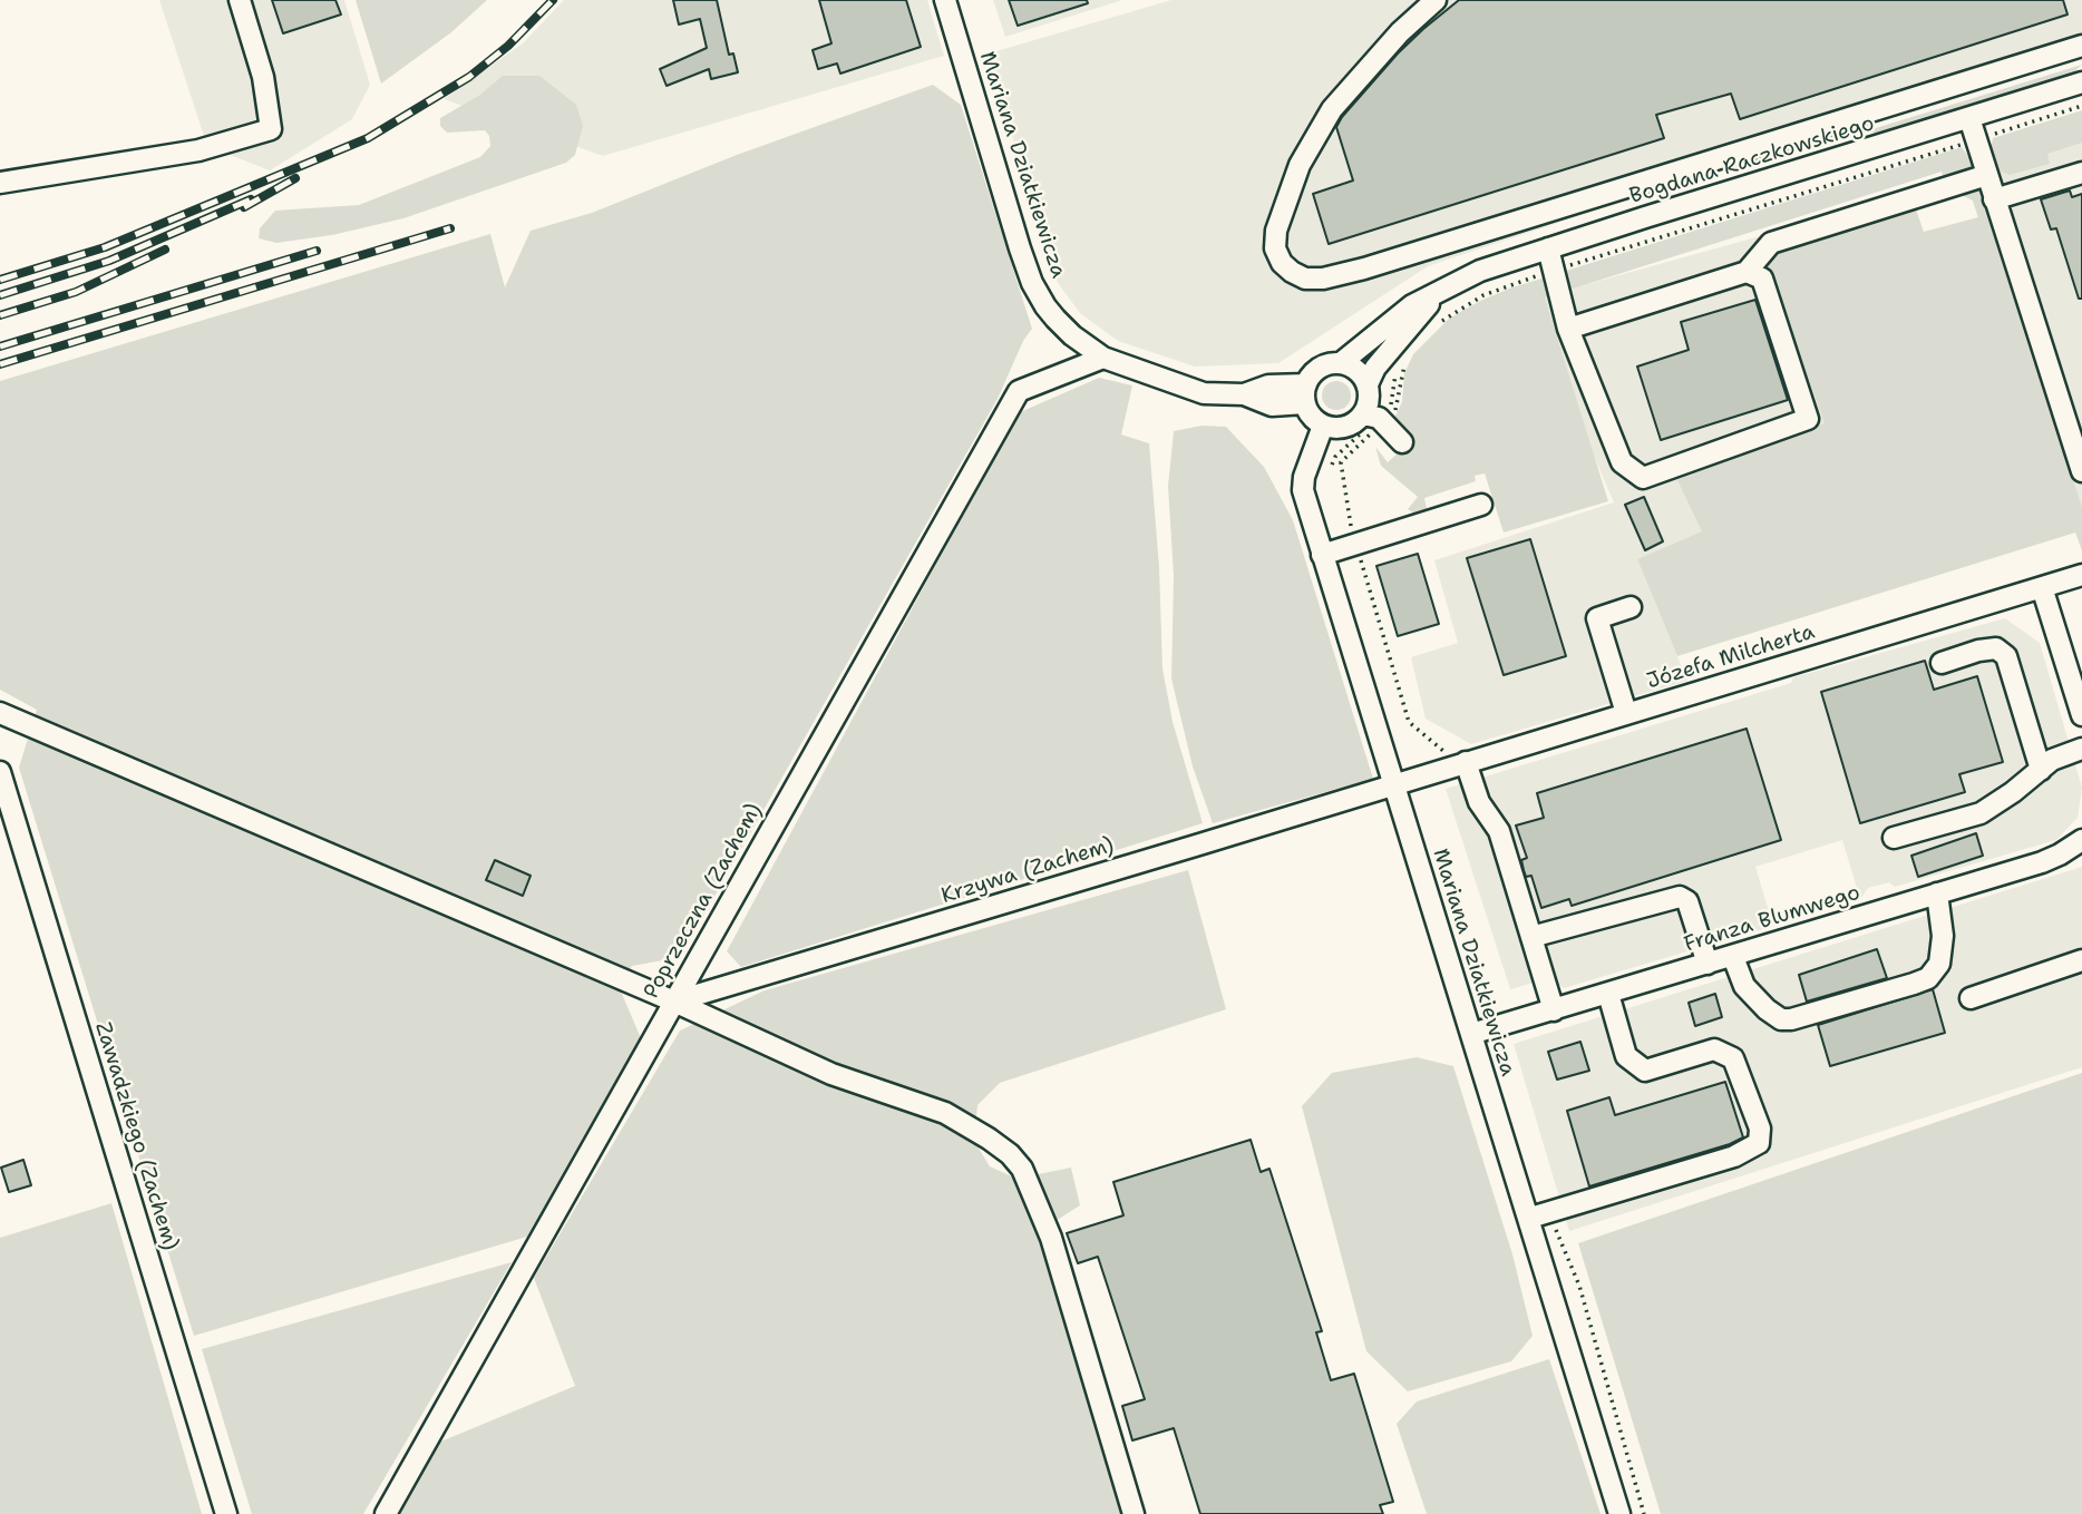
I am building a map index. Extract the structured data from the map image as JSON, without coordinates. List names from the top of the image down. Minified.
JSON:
{"streets":{"street":["Bogdana Raczkowskiego","Mariana Dziatkiewicza","Józefa Milcherta","Krzywa (Zachem)","Poprzeczna (Zachem)","Franza Blumwego","Zawadzkiego (Zachem)"]},"crossings":[["Bogdana Raczkowskiego","Mariana Dziatkiewicza"],["Mariana Dziatkiewicza","Józefa Milcherta"],["Mariana Dziatkiewicza","Krzywa (Zachem)"],["Mariana Dziatkiewicza","Poprzeczna (Zachem)"],["Mariana Dziatkiewicza","Franza Blumwego"],["Józefa Milcherta","Krzywa (Zachem)"],["Krzywa (Zachem)","Poprzeczna (Zachem)"]]}
